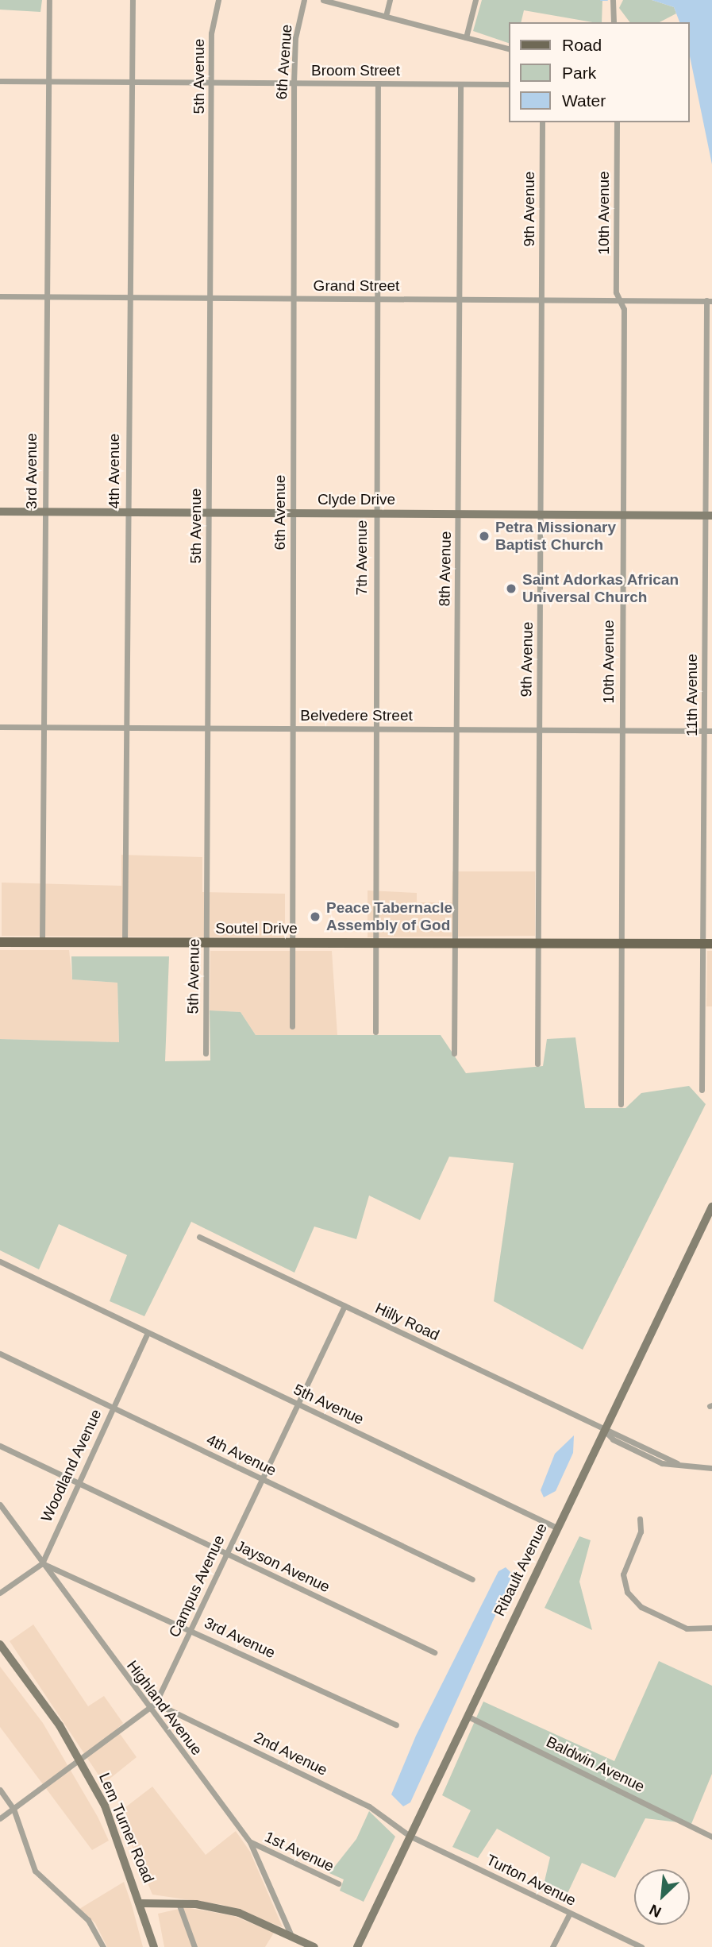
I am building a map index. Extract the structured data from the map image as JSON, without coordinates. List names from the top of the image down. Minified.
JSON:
{"streets":{"main road":["Soutel Drive"],"street":["6th Avenue","Broom Street","5th Avenue","9th Avenue","10th Avenue","Grand Street","3rd Avenue","4th Avenue","Clyde Drive","7th Avenue","8th Avenue","11th Avenue","Belvedere Street","Hilly Road","Woodland Avenue","Jayson Avenue","Ribault Avenue","Campus Avenue","Highland Avenue","2nd Avenue","Baldwin Avenue","Lem Turner Road","1st Avenue","Turton Avenue"]},"crossings":[["6th Avenue","Broom Street"],["6th Avenue","Grand Street"],["6th Avenue","Clyde Drive"],["6th Avenue","Belvedere Street"],["6th Avenue","Soutel Drive"],["Broom Street","5th Avenue"],["Broom Street","3rd Avenue"],["Broom Street","4th Avenue"],["Broom Street","7th Avenue"],["Broom Street","8th Avenue"],["5th Avenue","Grand Street"],["5th Avenue","Clyde Drive"],["5th Avenue","Belvedere Street"],["5th Avenue","Soutel Drive"],["5th Avenue","Woodland Avenue"],["5th Avenue","Ribault Avenue"],["5th Avenue","Campus Avenue"],["9th Avenue","Grand Street"],["9th Avenue","Clyde Drive"],["9th Avenue","Belvedere Street"],["9th Avenue","Soutel Drive"],["10th Avenue","Grand Street"],["10th Avenue","Clyde Drive"],["10th Avenue","Belvedere Street"],["10th Avenue","Soutel Drive"],["Grand Street","3rd Avenue"],["Grand Street","4th Avenue"],["Grand Street","7th Avenue"],["Grand Street","8th Avenue"],["Grand Street","11th Avenue"],["3rd Avenue","Clyde Drive"],["3rd Avenue","Belvedere Street"],["3rd Avenue","Soutel Drive"],["3rd Avenue","Woodland Avenue"],["3rd Avenue","Campus Avenue"],["3rd Avenue","Highland Avenue"],["4th Avenue","Clyde Drive"],["4th Avenue","Belvedere Street"],["4th Avenue","Soutel Drive"],["4th Avenue","Woodland Avenue"],["4th Avenue","Campus Avenue"],["Clyde Drive","7th Avenue"],["Clyde Drive","8th Avenue"],["Clyde Drive","11th Avenue"],["7th Avenue","Belvedere Street"],["7th Avenue","Soutel Drive"],["8th Avenue","Belvedere Street"],["8th Avenue","Soutel Drive"],["11th Avenue","Belvedere Street"],["11th Avenue","Soutel Drive"],["Hilly Road","Ribault Avenue"],["Hilly Road","Campus Avenue"],["Woodland Avenue","Jayson Avenue"],["Woodland Avenue","Highland Avenue"],["Jayson Avenue","Campus Avenue"],["Ribault Avenue","2nd Avenue"],["Ribault Avenue","Baldwin Avenue"],["Ribault Avenue","Turton Avenue"],["Campus Avenue","Highland Avenue"],["Campus Avenue","2nd Avenue"],["Campus Avenue","Lem Turner Road"],["Highland Avenue","1st Avenue"],["2nd Avenue","Turton Avenue"]],"places":["Petra Missionary Baptist Church","Saint Adorkas African Universal Church","Peace Tabernacle Assembly of God"],"legend":["Road","Park","Water"],"north":"bottom left"}
